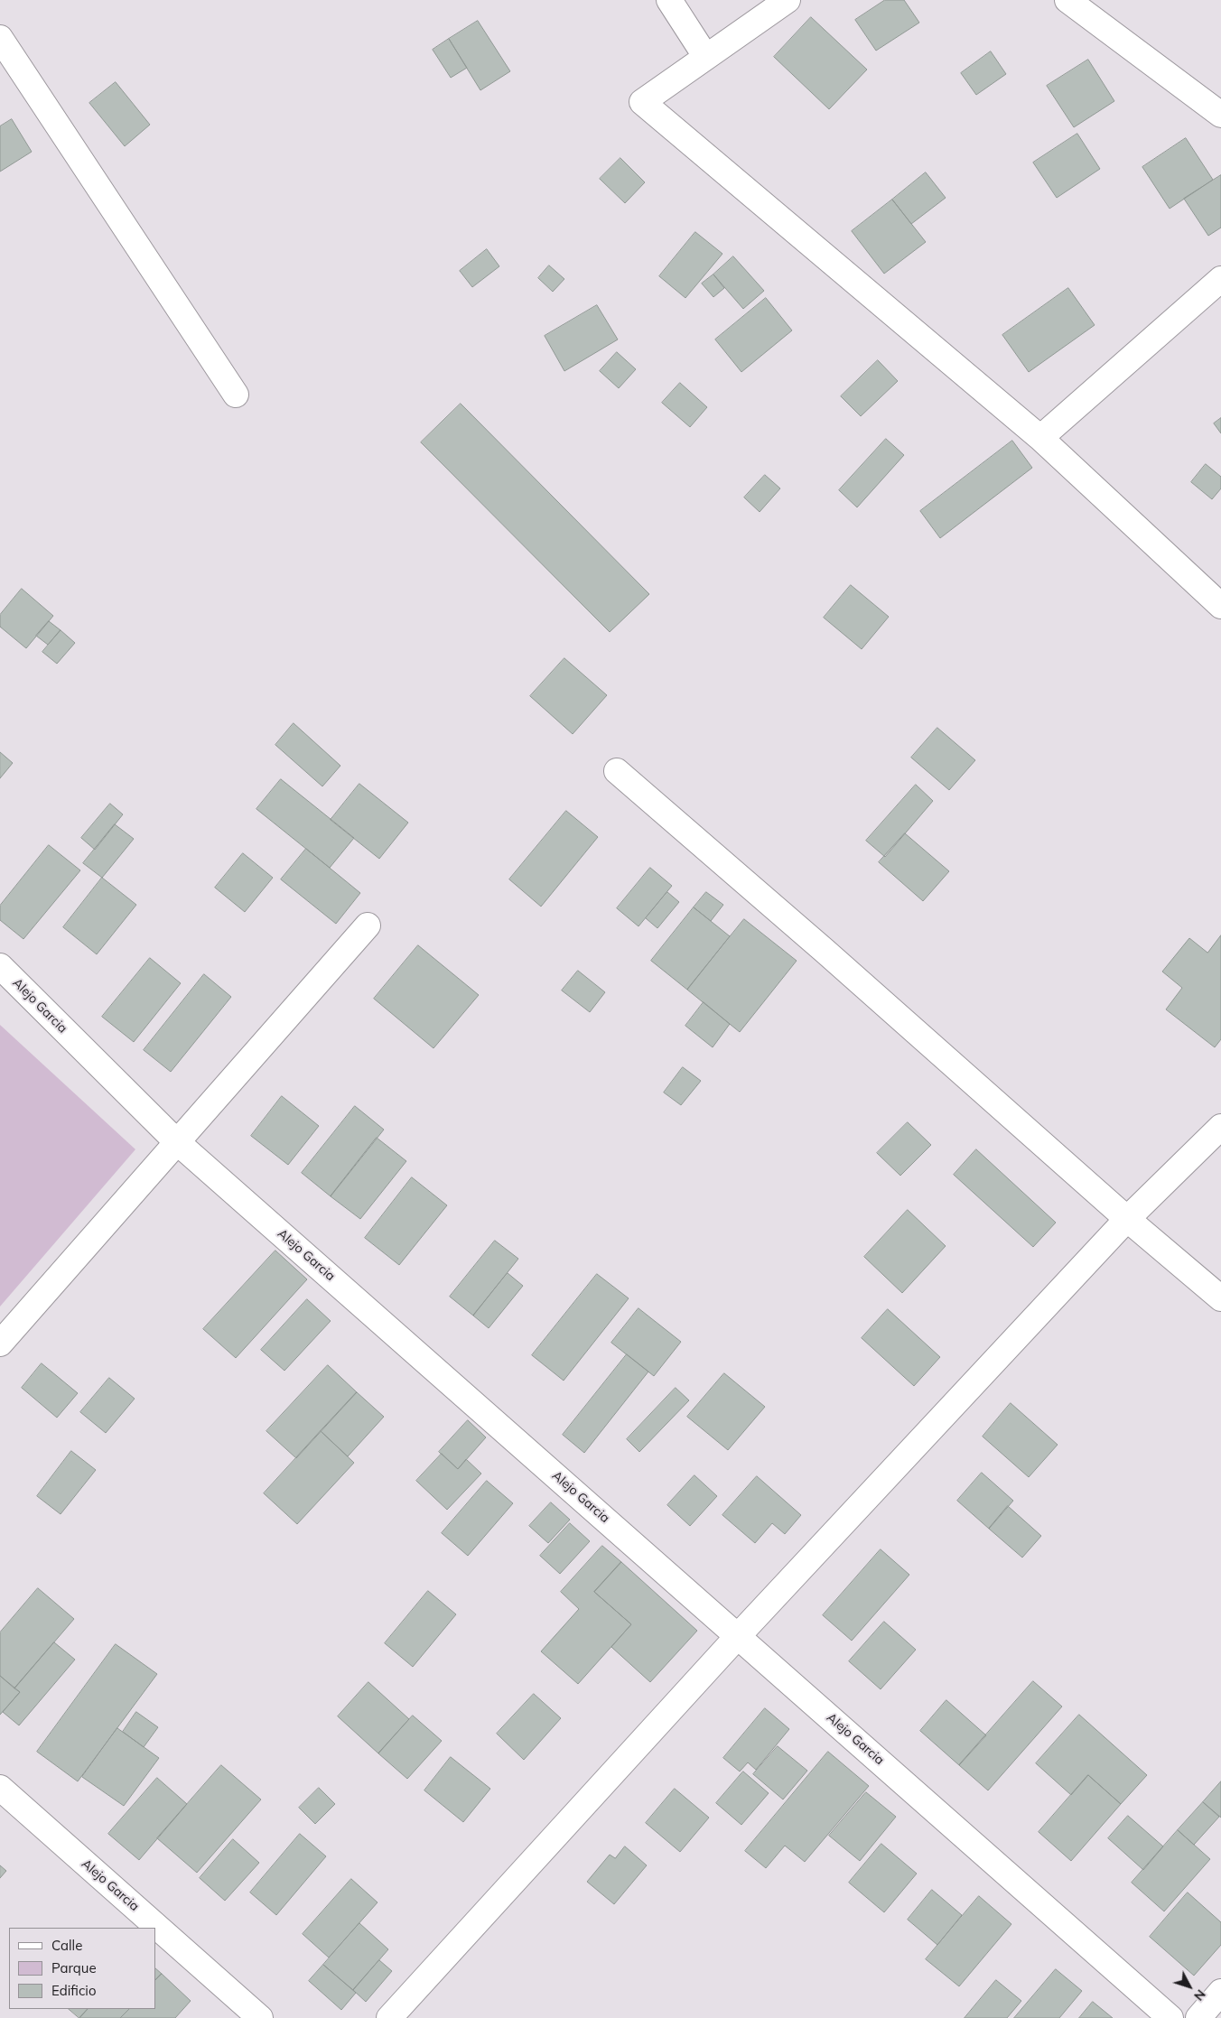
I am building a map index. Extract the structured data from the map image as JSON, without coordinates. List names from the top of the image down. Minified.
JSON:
{"streets":{"street":["Alejo Garcia"]},"legend":["Calle","Parque","Edificio"],"north":"bottom right"}
